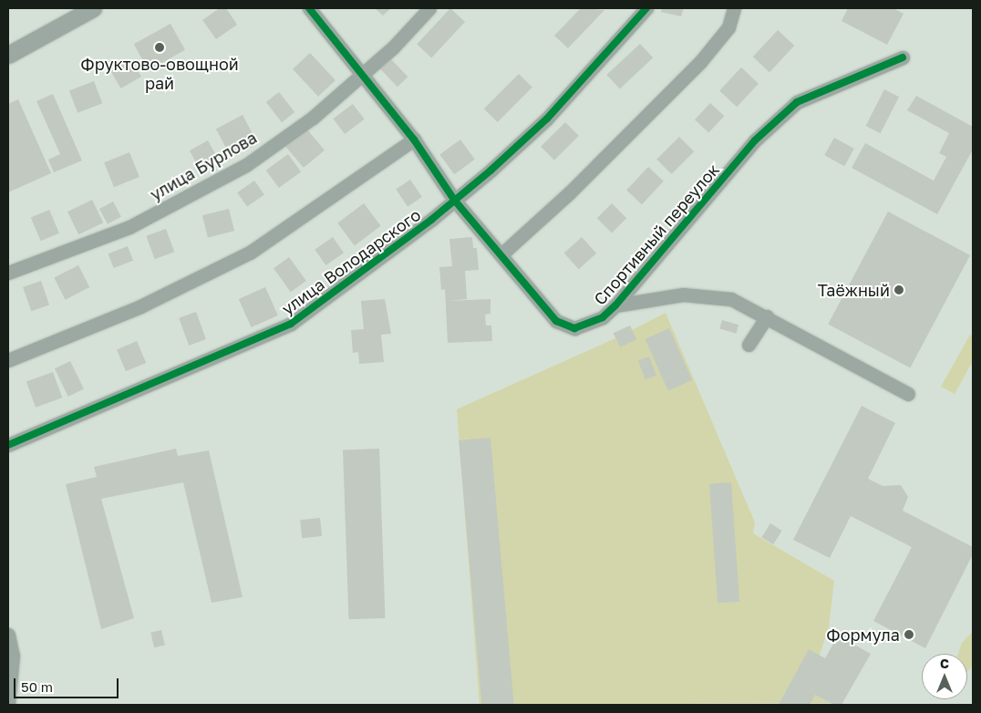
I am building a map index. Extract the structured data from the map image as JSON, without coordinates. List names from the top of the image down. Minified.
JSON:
{"streets":{"street":["улица Бурлова","Спортивный переулок","улица Володарского"]},"crossings":[["улица Бурлова","Спортивный переулок"],["Спортивный переулок","улица Володарского"]],"places":["Фруктово-овощной рай","Таёжный","Формула"],"scale_bar":"50 m","north":"top"}
